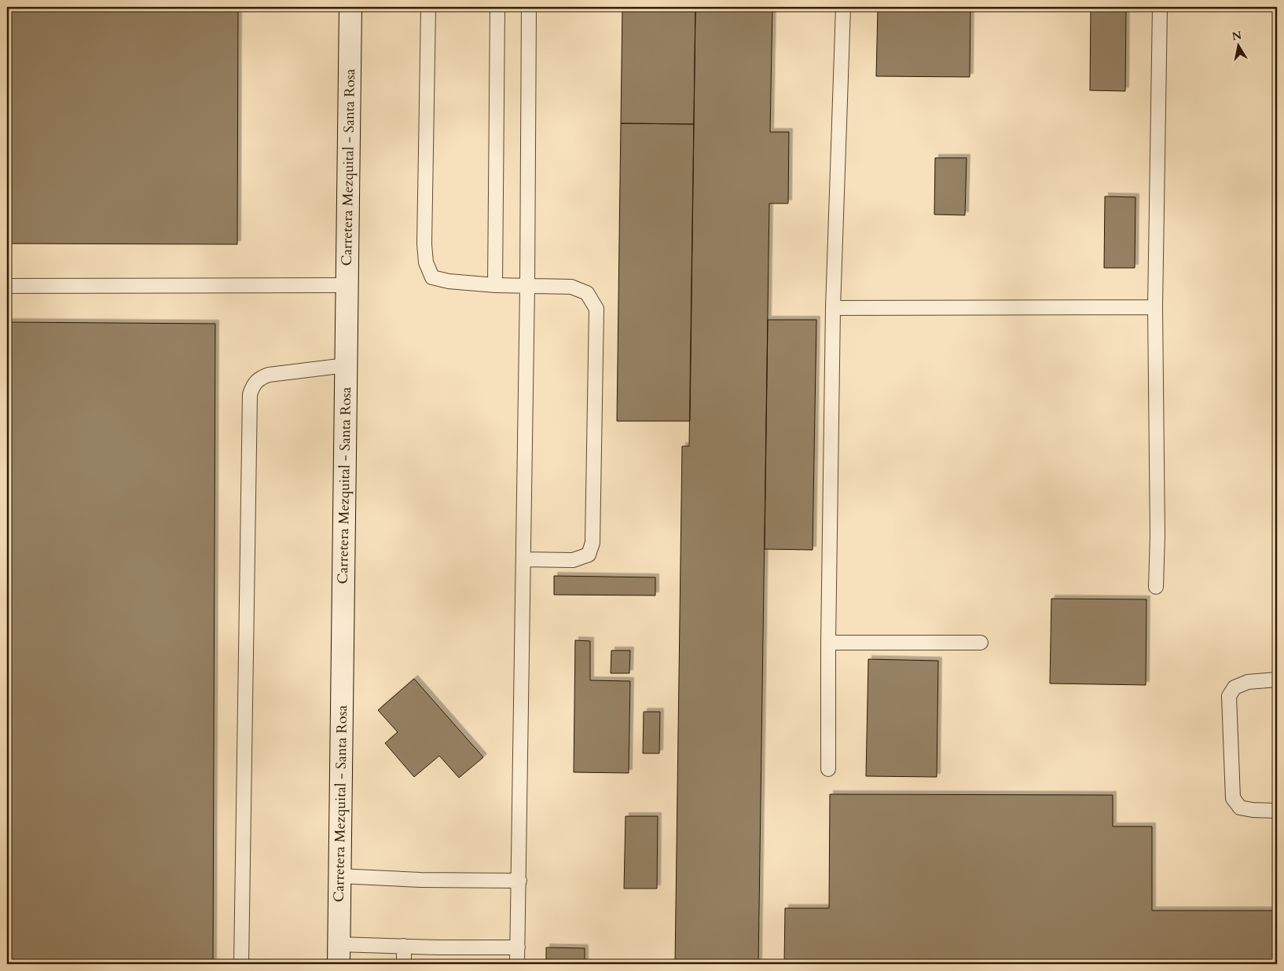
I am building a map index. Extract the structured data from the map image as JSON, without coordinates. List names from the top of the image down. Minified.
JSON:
{"streets":{"main road":["Carretera Mezquital - Santa Rosa"]},"north":"top"}
